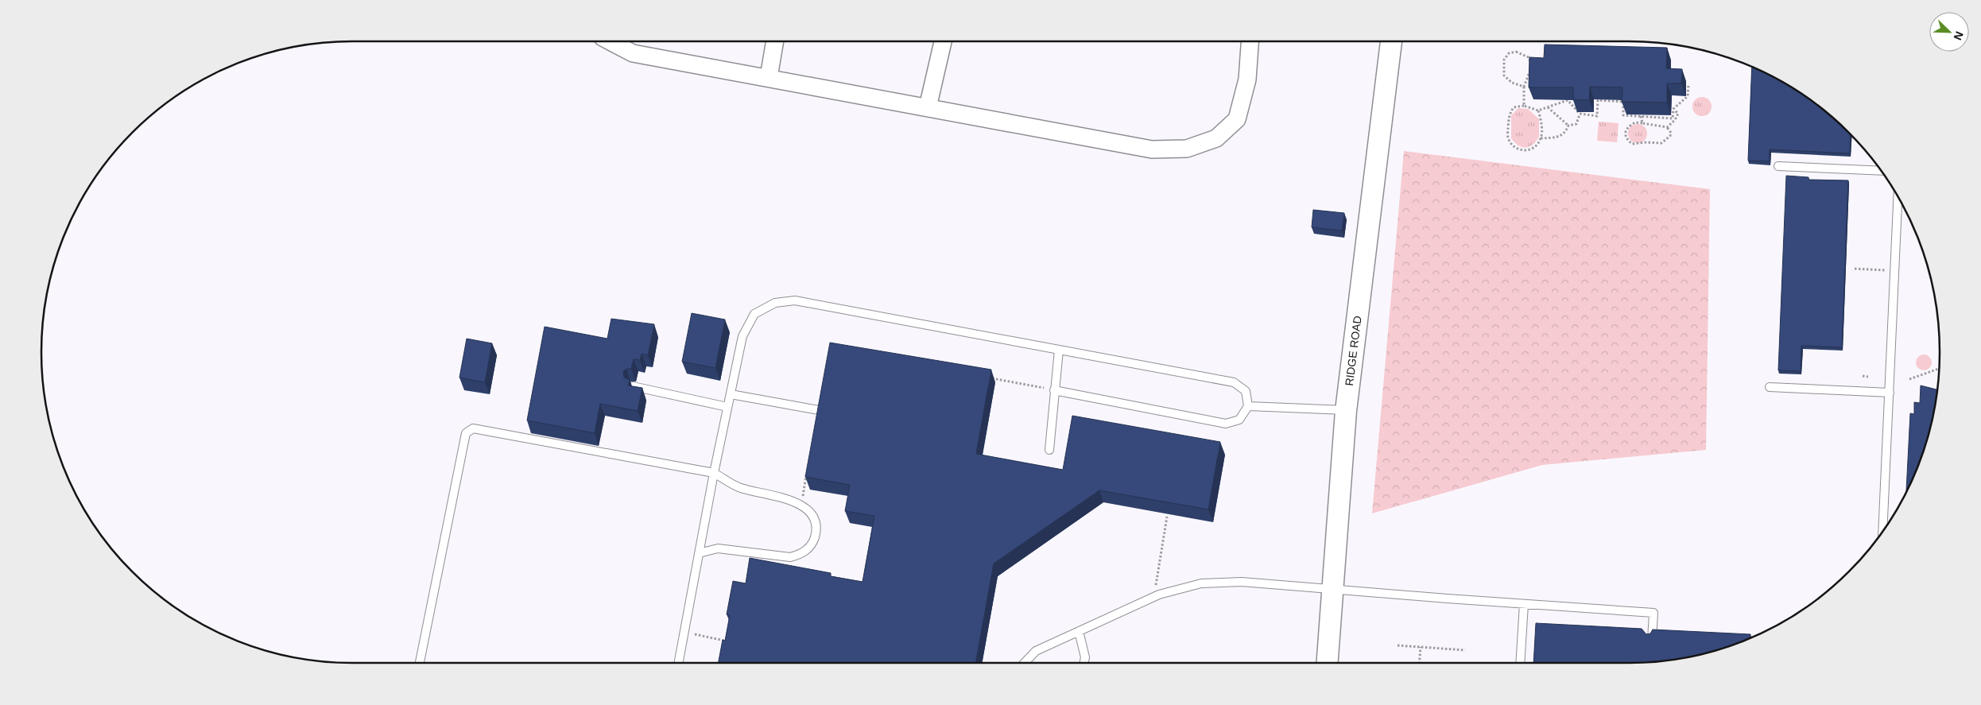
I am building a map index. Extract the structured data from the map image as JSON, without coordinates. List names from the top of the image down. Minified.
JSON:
{"streets":{"street":["RIDGE ROAD"]},"north":"bottom right"}
